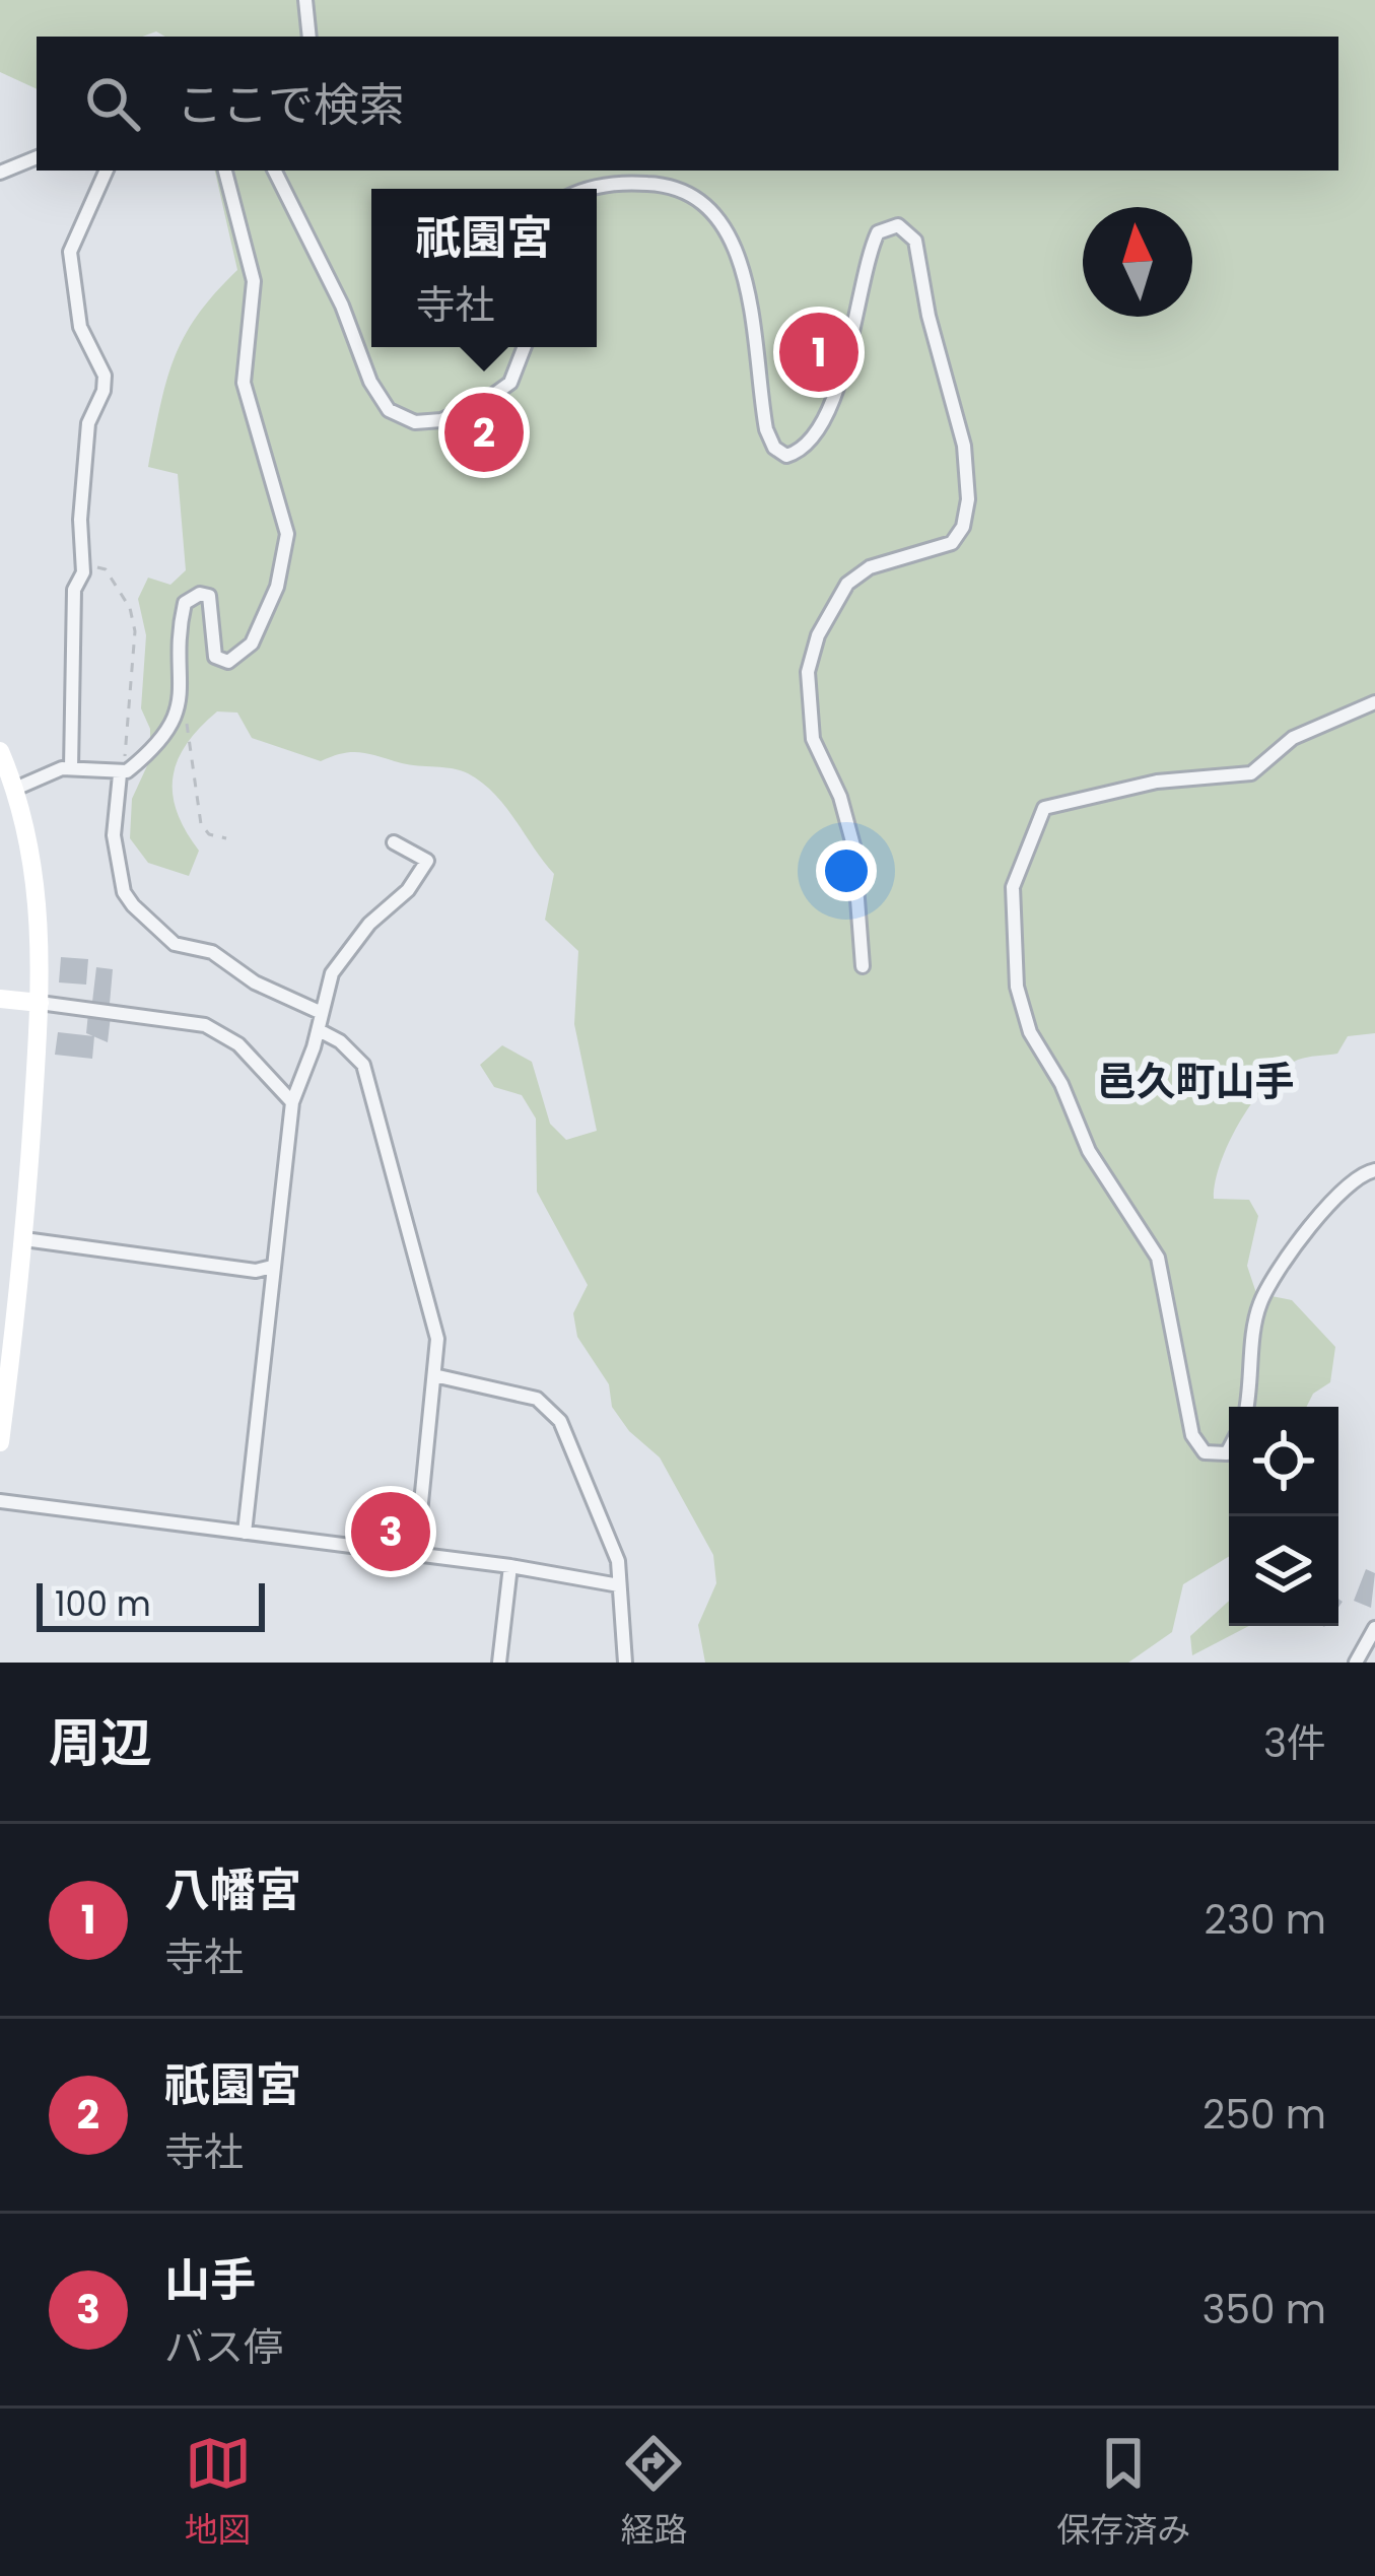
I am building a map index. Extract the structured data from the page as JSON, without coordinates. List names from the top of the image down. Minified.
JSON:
{"districts":["邑久町山手"],"scale_bar":"100 m","north":"top","page":{"search":"ここで検索","popup":["祇園宮","寺社"],"pins":["1","2","3"],"scale":"100 m","heading":["周辺","3件"],"list":[{"mark":"1","name":"八幡宮","note":"寺社","value":"230 m"},{"mark":"2","name":"祇園宮","note":"寺社","value":"250 m"},{"mark":"3","name":"山手","note":"バス停","value":"350 m"}],"nav":["地図","経路","保存済み"]}}
